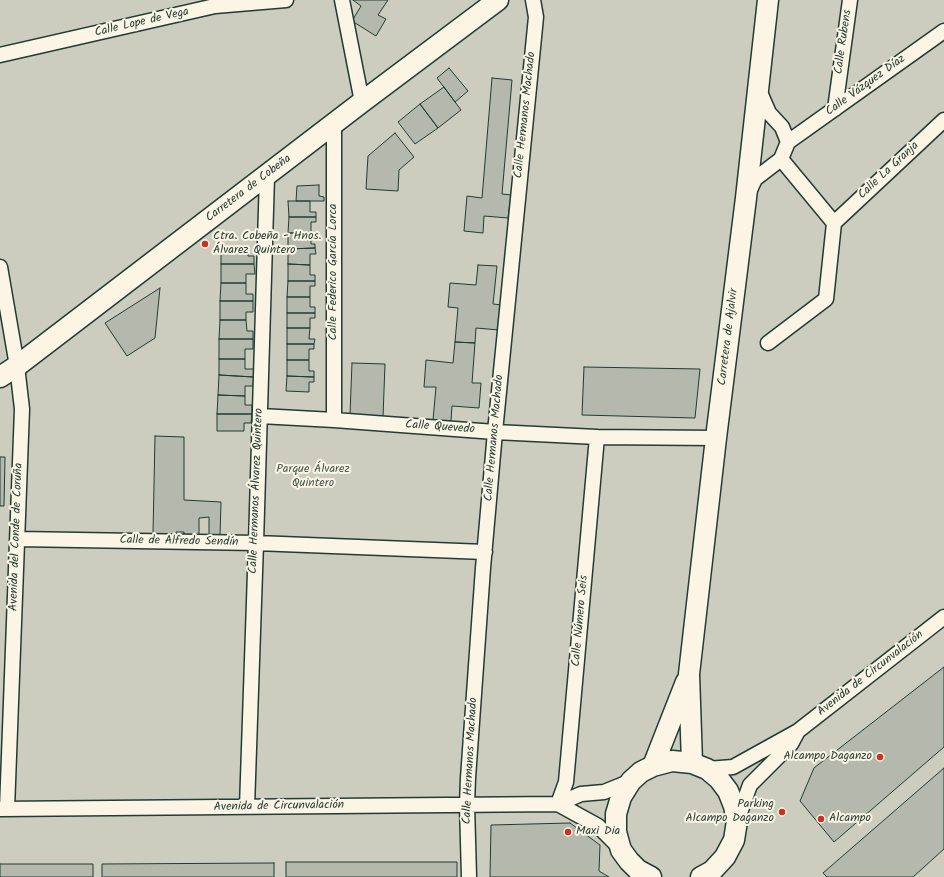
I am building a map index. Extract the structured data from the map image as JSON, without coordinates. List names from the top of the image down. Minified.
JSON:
{"streets":{"street":["Calle Lope de Vega","Calle Rubens","Calle Vázquez Díaz","Calle Hermanos Machado","Calle La Granja","Carretera de Cobeña","Calle Federico García Lorca","Carretera de Ajalvir","Calle Quevedo","Calle Hermanos Álvarez Quintero","Avenida del Conde de Coruña","Calle de Alfredo Sendín","Calle Número Seis","Avenida de Circunvalación"]},"crossings":[["Calle Rubens","Calle Vázquez Díaz"],["Calle Hermanos Machado","Calle Quevedo"],["Calle Hermanos Machado","Calle de Alfredo Sendín"],["Calle Hermanos Machado","Avenida de Circunvalación"],["Carretera de Cobeña","Calle Federico García Lorca"],["Carretera de Cobeña","Calle Hermanos Álvarez Quintero"],["Carretera de Cobeña","Avenida del Conde de Coruña"],["Calle Federico García Lorca","Calle Quevedo"],["Carretera de Ajalvir","Calle Quevedo"],["Carretera de Ajalvir","Avenida de Circunvalación"],["Calle Quevedo","Calle Hermanos Álvarez Quintero"],["Calle Quevedo","Calle Número Seis"],["Calle Hermanos Álvarez Quintero","Calle de Alfredo Sendín"],["Calle Hermanos Álvarez Quintero","Avenida de Circunvalación"],["Avenida del Conde de Coruña","Calle de Alfredo Sendín"],["Avenida del Conde de Coruña","Avenida de Circunvalación"],["Calle Número Seis","Avenida de Circunvalación"]],"parks":["Parque Álvarez Quintero"],"places":["Ctra. Cobeña - Hnos. Álvarez Quintero","Alcampo Daganzo","Parking Alcampo Daganzo","Alcampo","Maxi Dia"]}
